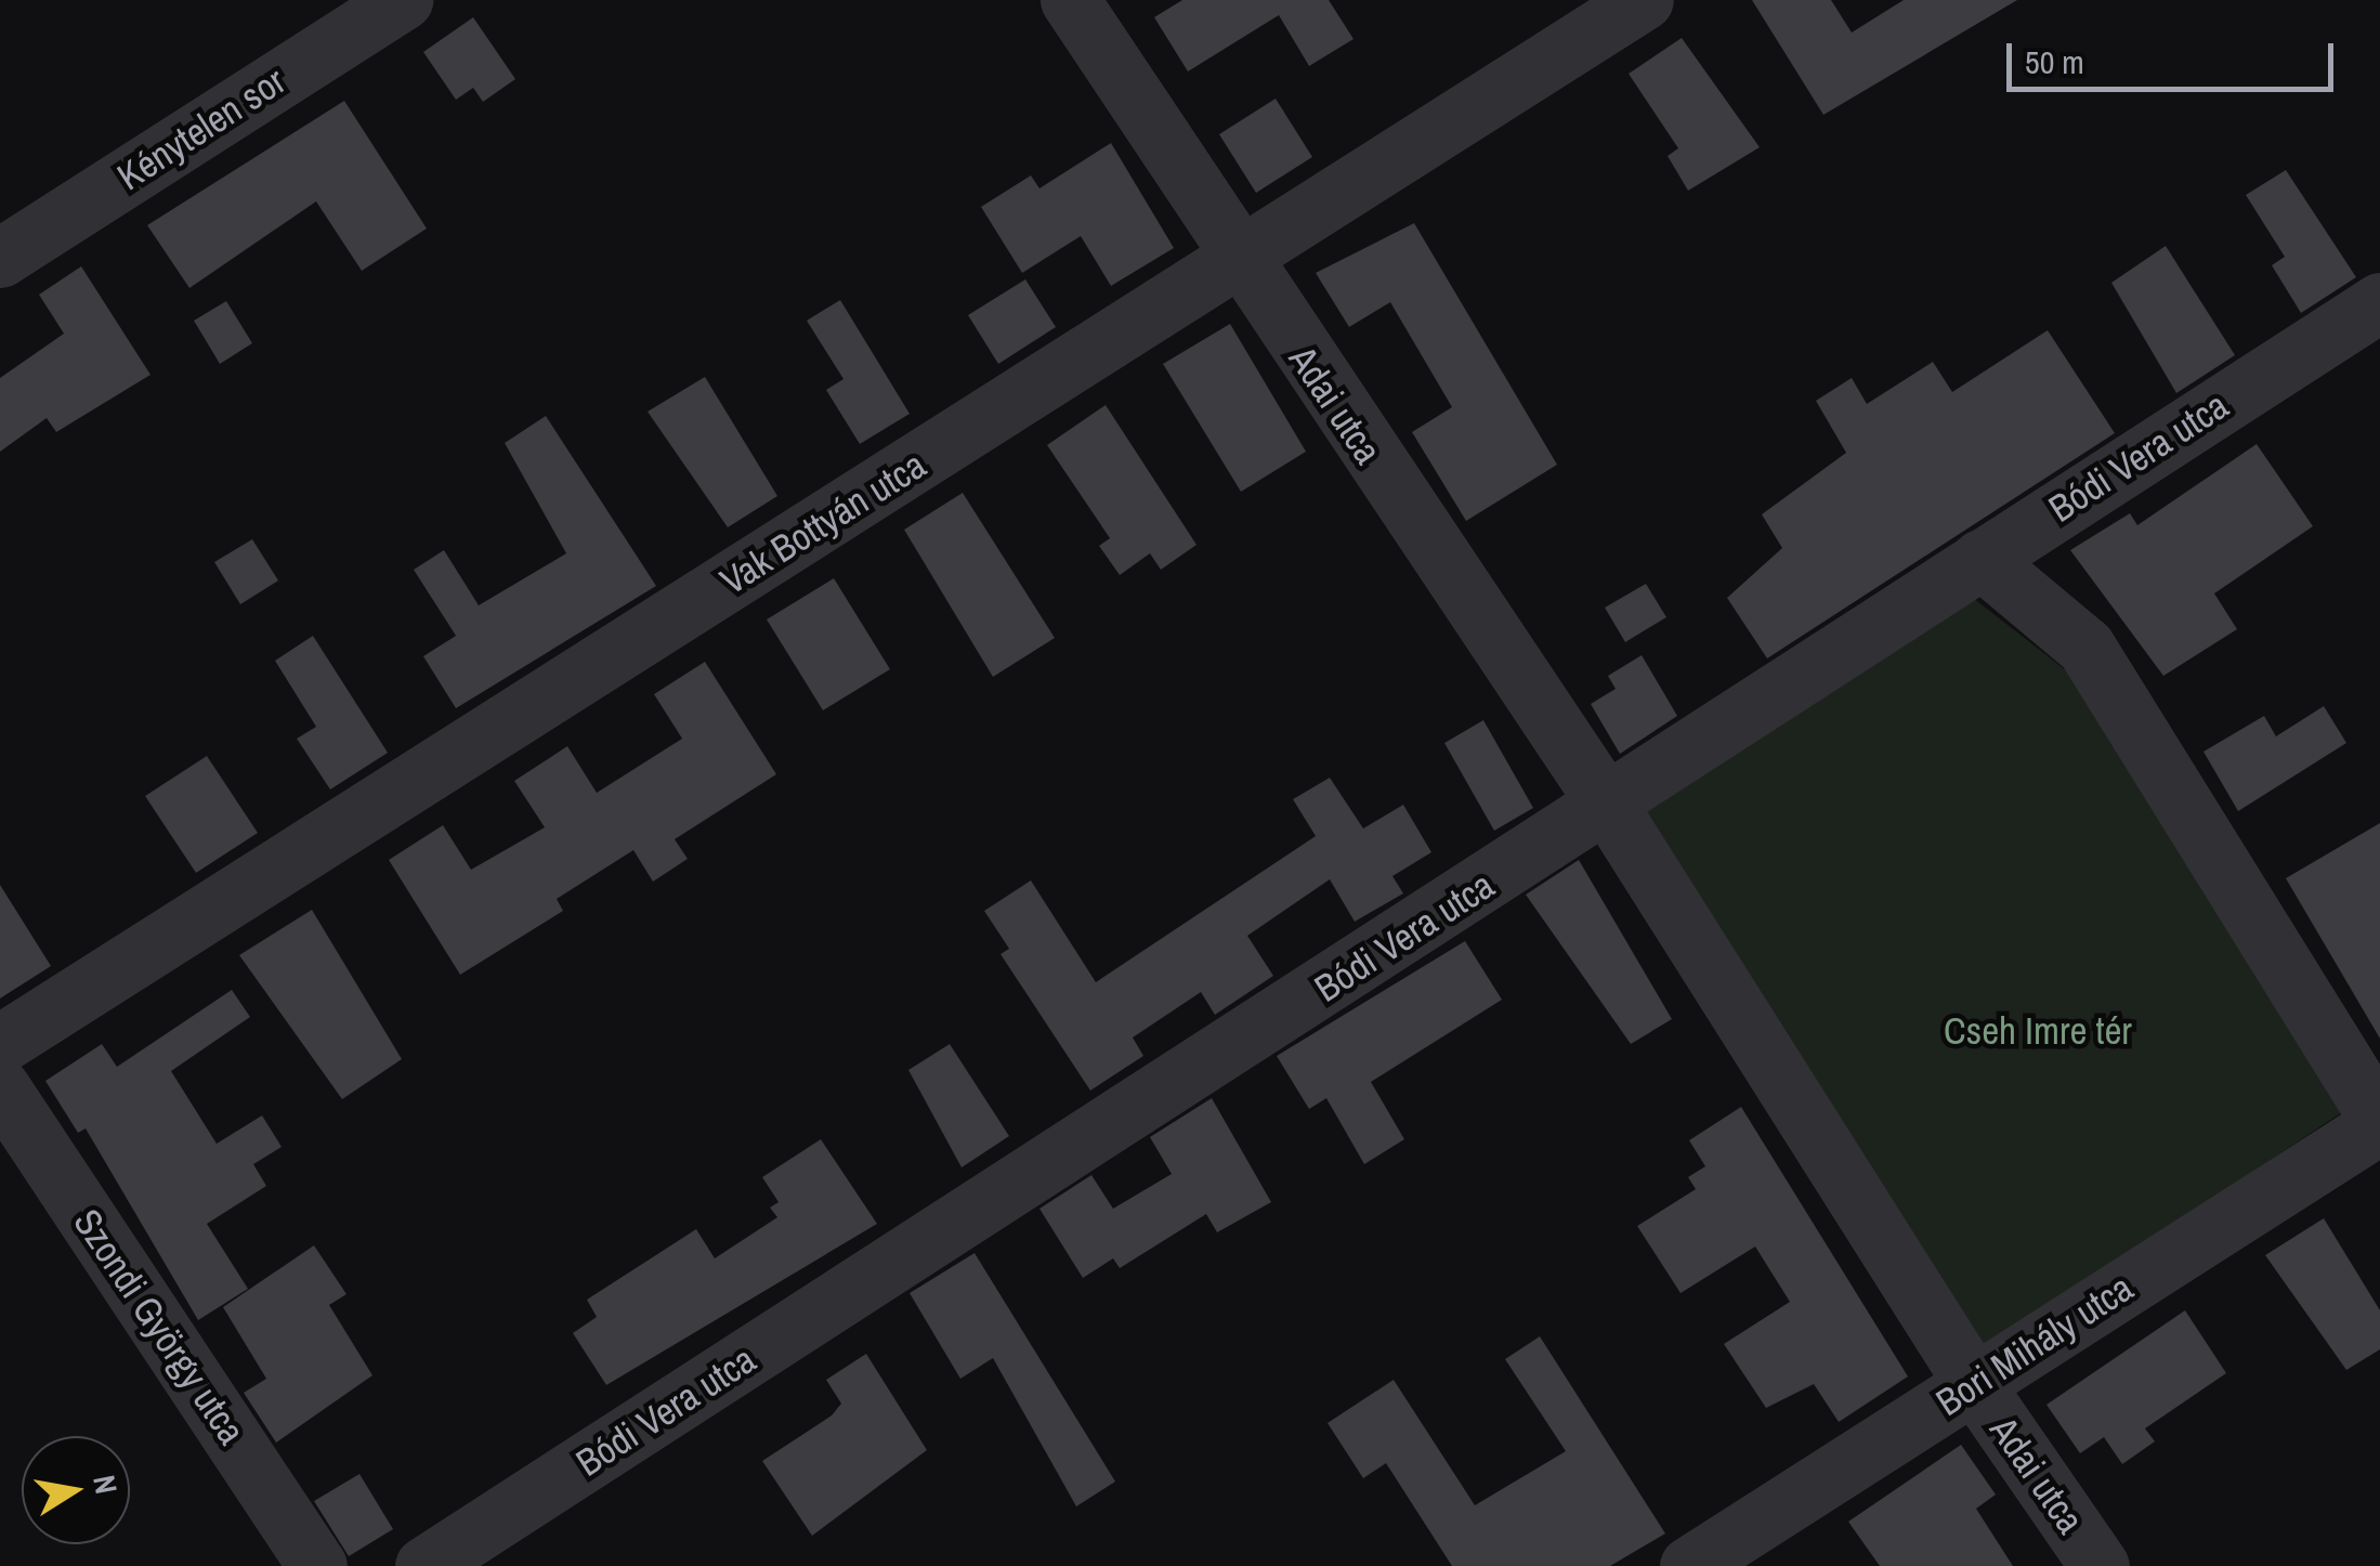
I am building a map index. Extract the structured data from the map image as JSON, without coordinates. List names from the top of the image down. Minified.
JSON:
{"streets":{"street":["Kénytelen sor","Adai utca","Bódi Vera utca","Vak Bottyán utca","Szondi György utca","Bori Mihály utca"]},"crossings":[["Adai utca","Bódi Vera utca"],["Adai utca","Vak Bottyán utca"],["Adai utca","Bori Mihály utca"]],"parks":["Cseh Imre tér"],"scale_bar":"50 m","north":"right"}
